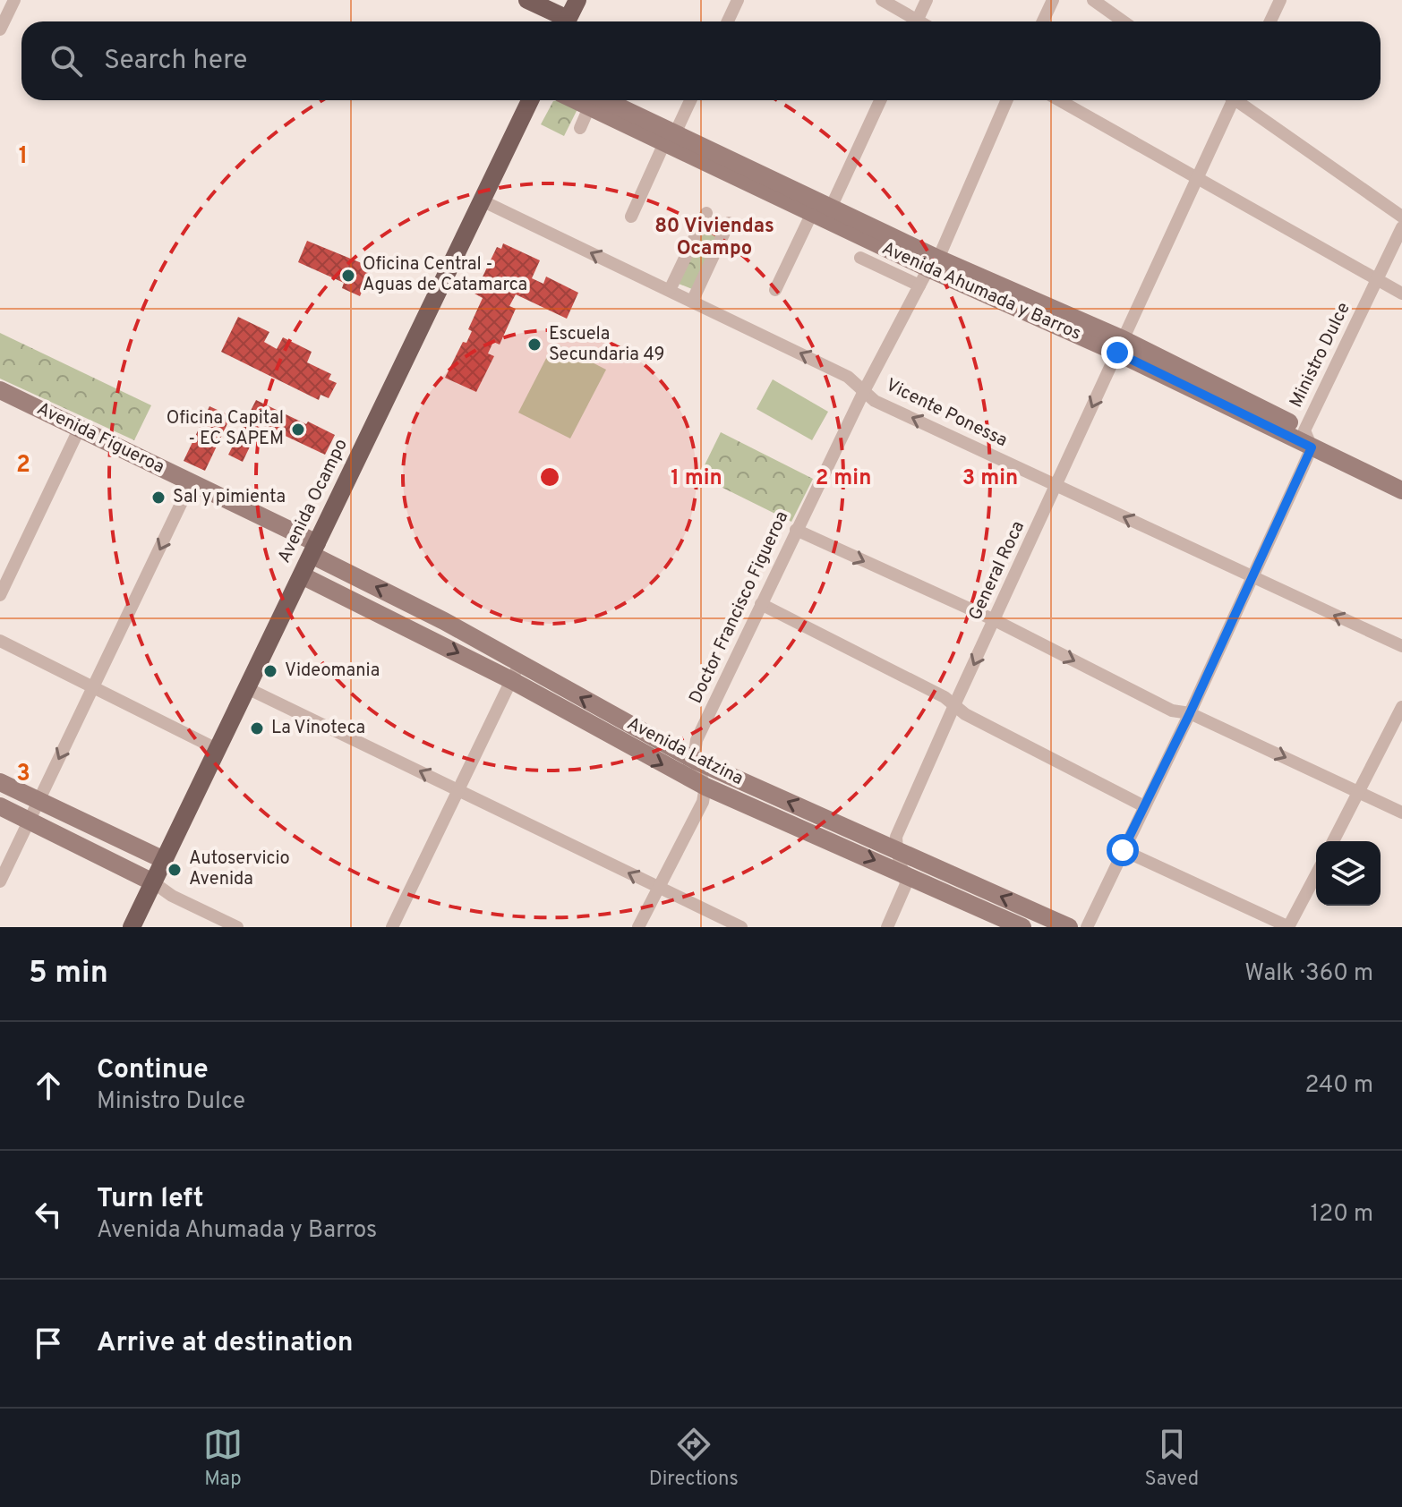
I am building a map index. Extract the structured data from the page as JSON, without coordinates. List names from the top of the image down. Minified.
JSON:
{"streets":{"main road":["Avenida Ocampo"],"street":["Avenida Ahumada y Barros","Ministro Dulce","Vicente Ponessa","Avenida Figueroa","General Roca","Doctor Francisco Figueroa","Avenida Latzina"]},"crossings":[["Avenida Ahumada y Barros","Ministro Dulce"],["Avenida Ahumada y Barros","General Roca"],["Avenida Ahumada y Barros","Doctor Francisco Figueroa"],["Ministro Dulce","Vicente Ponessa"],["Vicente Ponessa","Avenida Ocampo"],["Vicente Ponessa","General Roca"],["Vicente Ponessa","Doctor Francisco Figueroa"],["Avenida Figueroa","Avenida Ocampo"],["Avenida Figueroa","Avenida Latzina"],["Avenida Ocampo","Avenida Latzina"],["General Roca","Avenida Latzina"],["Doctor Francisco Figueroa","Avenida Latzina"]],"one_way":["Vicente Ponessa"],"districts":["80 Viviendas Ocampo"],"places":["Oficina Central - Aguas de Catamarca","Escuela Secundaria 49","Oficina Capital - EC SAPEM","Sal y pimienta","Videomania","La Vinoteca","Autoservicio Avenida"],"page":{"search":"Search here","heading":["5 min","Walk · 360 m"],"list":[["Continue","Ministro Dulce","240 m"],["Turn left","Avenida Ahumada y Barros","120 m"],"Arrive at destination"],"nav":["Map","Directions","Saved"]},"grid":{"rows":["1","2","3"]},"rings":["1 min","2 min","3 min"]}
